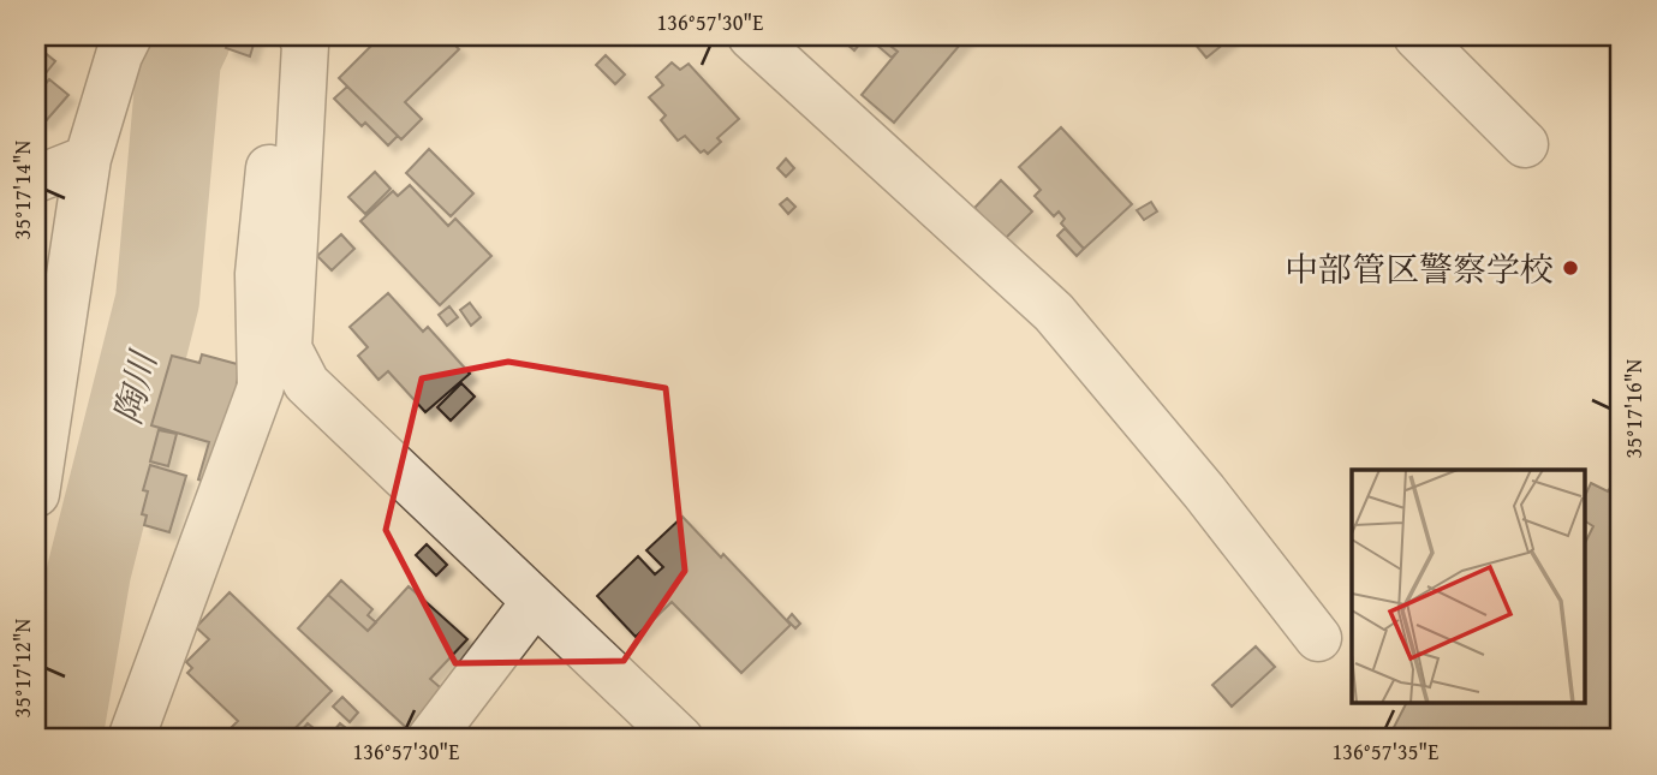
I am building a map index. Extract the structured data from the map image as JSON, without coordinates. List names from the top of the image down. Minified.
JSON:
{"water":["陶川"],"places":["中部管区警察学校"],"coordinates":["136°57'30\"E","35°17'14\"N","35°17'16\"N","35°17'12\"N","136°57'35\"E"]}
